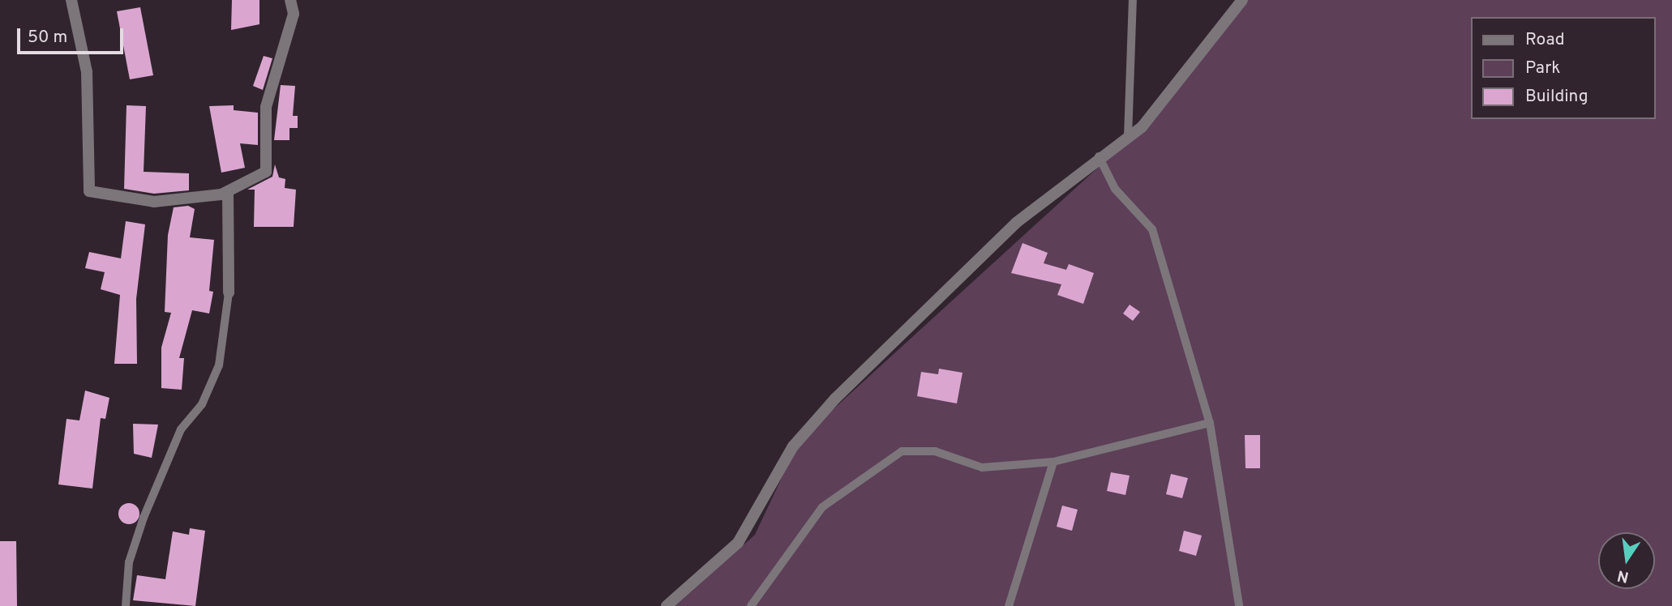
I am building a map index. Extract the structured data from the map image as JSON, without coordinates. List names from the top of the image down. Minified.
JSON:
{"legend":["Road","Park","Building"],"scale_bar":"50 m","north":"bottom"}
